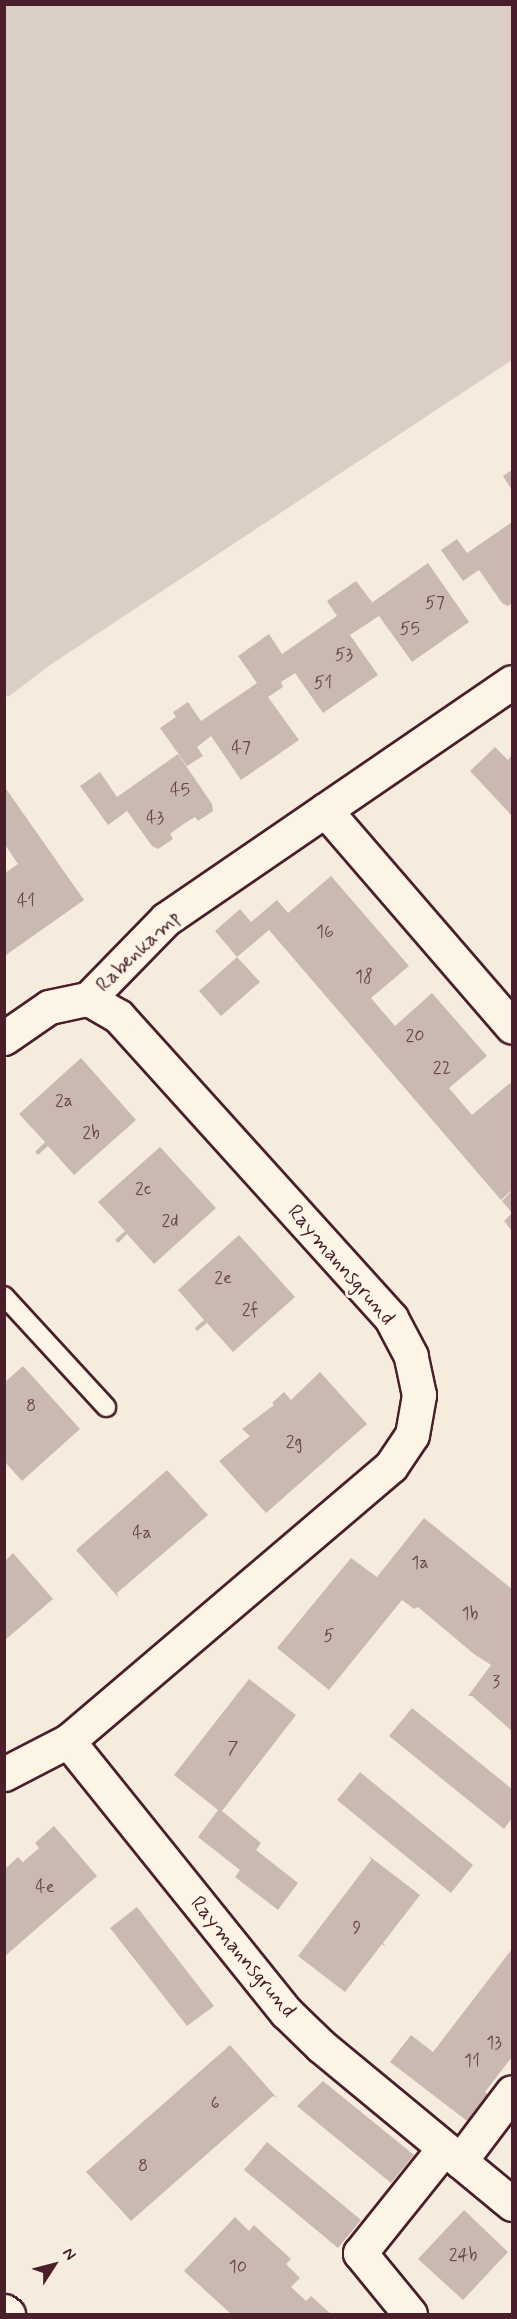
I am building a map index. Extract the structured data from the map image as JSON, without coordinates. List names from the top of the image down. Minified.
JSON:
{"streets":{"street":["Rabenkamp","Raymannsgrund"]},"crossings":[["Rabenkamp","Raymannsgrund"]],"house_numbers":["57","55","53","51","47","45","43","41","16","18","20","22","2a","2b","2c","2d","2e","2f","8","2g","4a","1a","1b","5","3","7","4e","9","13","11","6","8","24b","10"],"north":"top right"}
